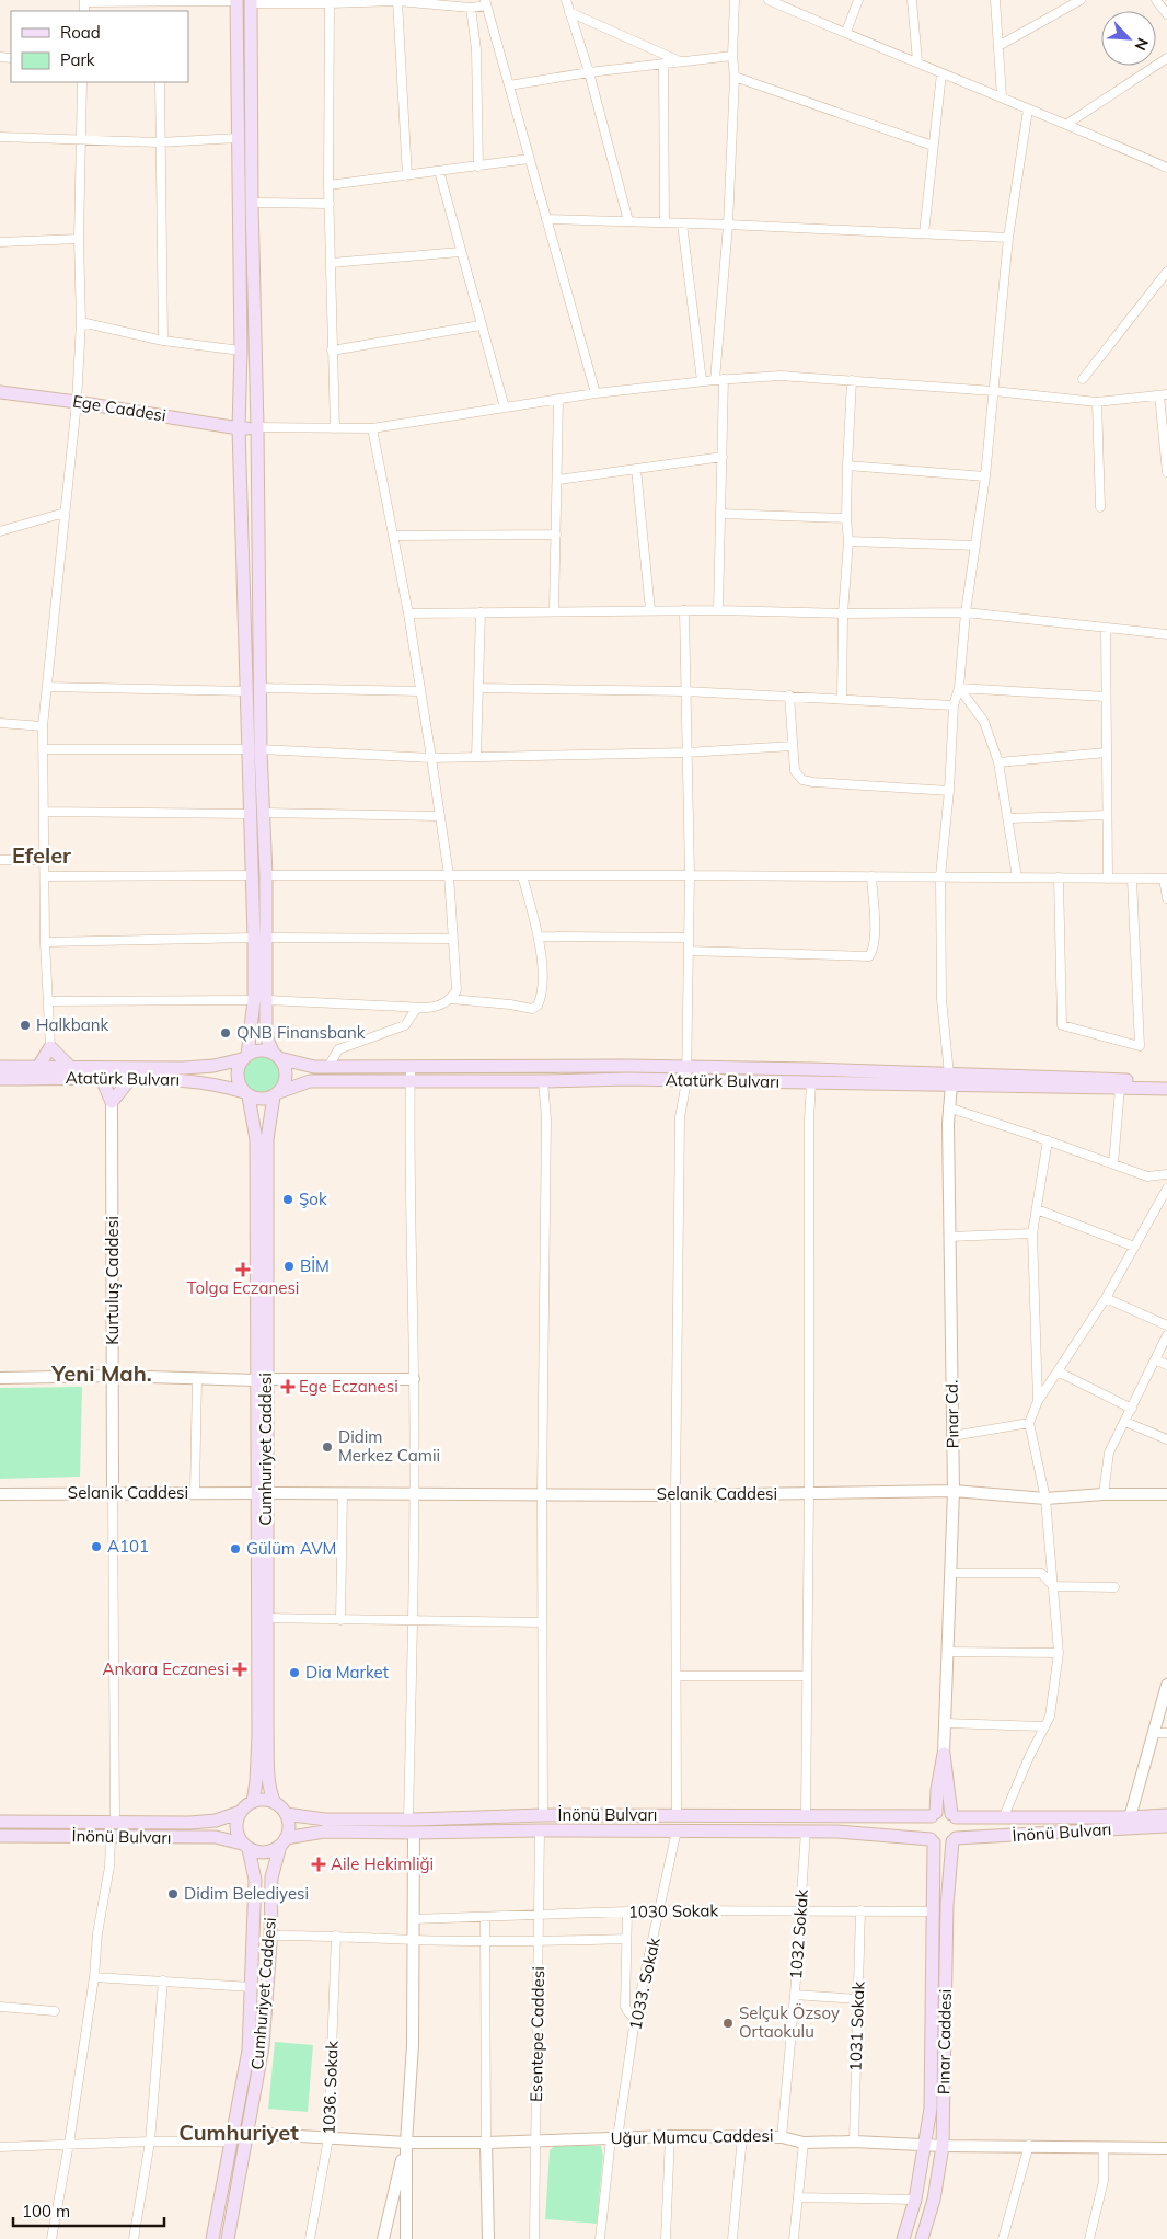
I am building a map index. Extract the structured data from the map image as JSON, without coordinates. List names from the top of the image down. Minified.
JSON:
{"streets":{"main road":["Ege Caddesi","Atatürk Bulvarı","Cumhuriyet Caddesi","İnönü Bulvarı","Pınar Caddesi"],"street":["Kurtuluş Caddesi","Pınar Cd.","Selanik Caddesi","1030 Sokak","1032 Sokak","1033. Sokak","1031 Sokak","Esentepe Caddesi","1036. Sokak","Uğur Mumcu Caddesi"]},"crossings":[["Atatürk Bulvarı","Pınar Cd."],["Atatürk Bulvarı","Cumhuriyet Caddesi"],["Kurtuluş Caddesi","Selanik Caddesi"],["Pınar Cd.","Selanik Caddesi"],["Cumhuriyet Caddesi","Selanik Caddesi"],["Cumhuriyet Caddesi","İnönü Bulvarı"],["Cumhuriyet Caddesi","Uğur Mumcu Caddesi"],["İnönü Bulvarı","1032 Sokak"],["İnönü Bulvarı","1033. Sokak"],["İnönü Bulvarı","Esentepe Caddesi"],["İnönü Bulvarı","Pınar Caddesi"],["1030 Sokak","1032 Sokak"],["1030 Sokak","1033. Sokak"],["1030 Sokak","1031 Sokak"],["1030 Sokak","Esentepe Caddesi"],["1030 Sokak","Pınar Caddesi"],["1032 Sokak","Uğur Mumcu Caddesi"],["1033. Sokak","Uğur Mumcu Caddesi"],["1031 Sokak","Uğur Mumcu Caddesi"],["Esentepe Caddesi","Uğur Mumcu Caddesi"],["Pınar Caddesi","Uğur Mumcu Caddesi"],["1036. Sokak","Uğur Mumcu Caddesi"]],"districts":["Efeler","Yeni Mah.","Cumhuriyet"],"places":{"other":["Halkbank","QNB Finansbank","Şok","BİM","Didim Merkez Camii","A101","Gülüm AVM","Dia Market","Didim Belediyesi","Selçuk Özsoy Ortaokulu"],"health":["Tolga Eczanesi","Ege Eczanesi","Ankara Eczanesi","Aile Hekimliği"]},"legend":["Road","Park"],"scale_bar":"100 m","north":"bottom right"}
